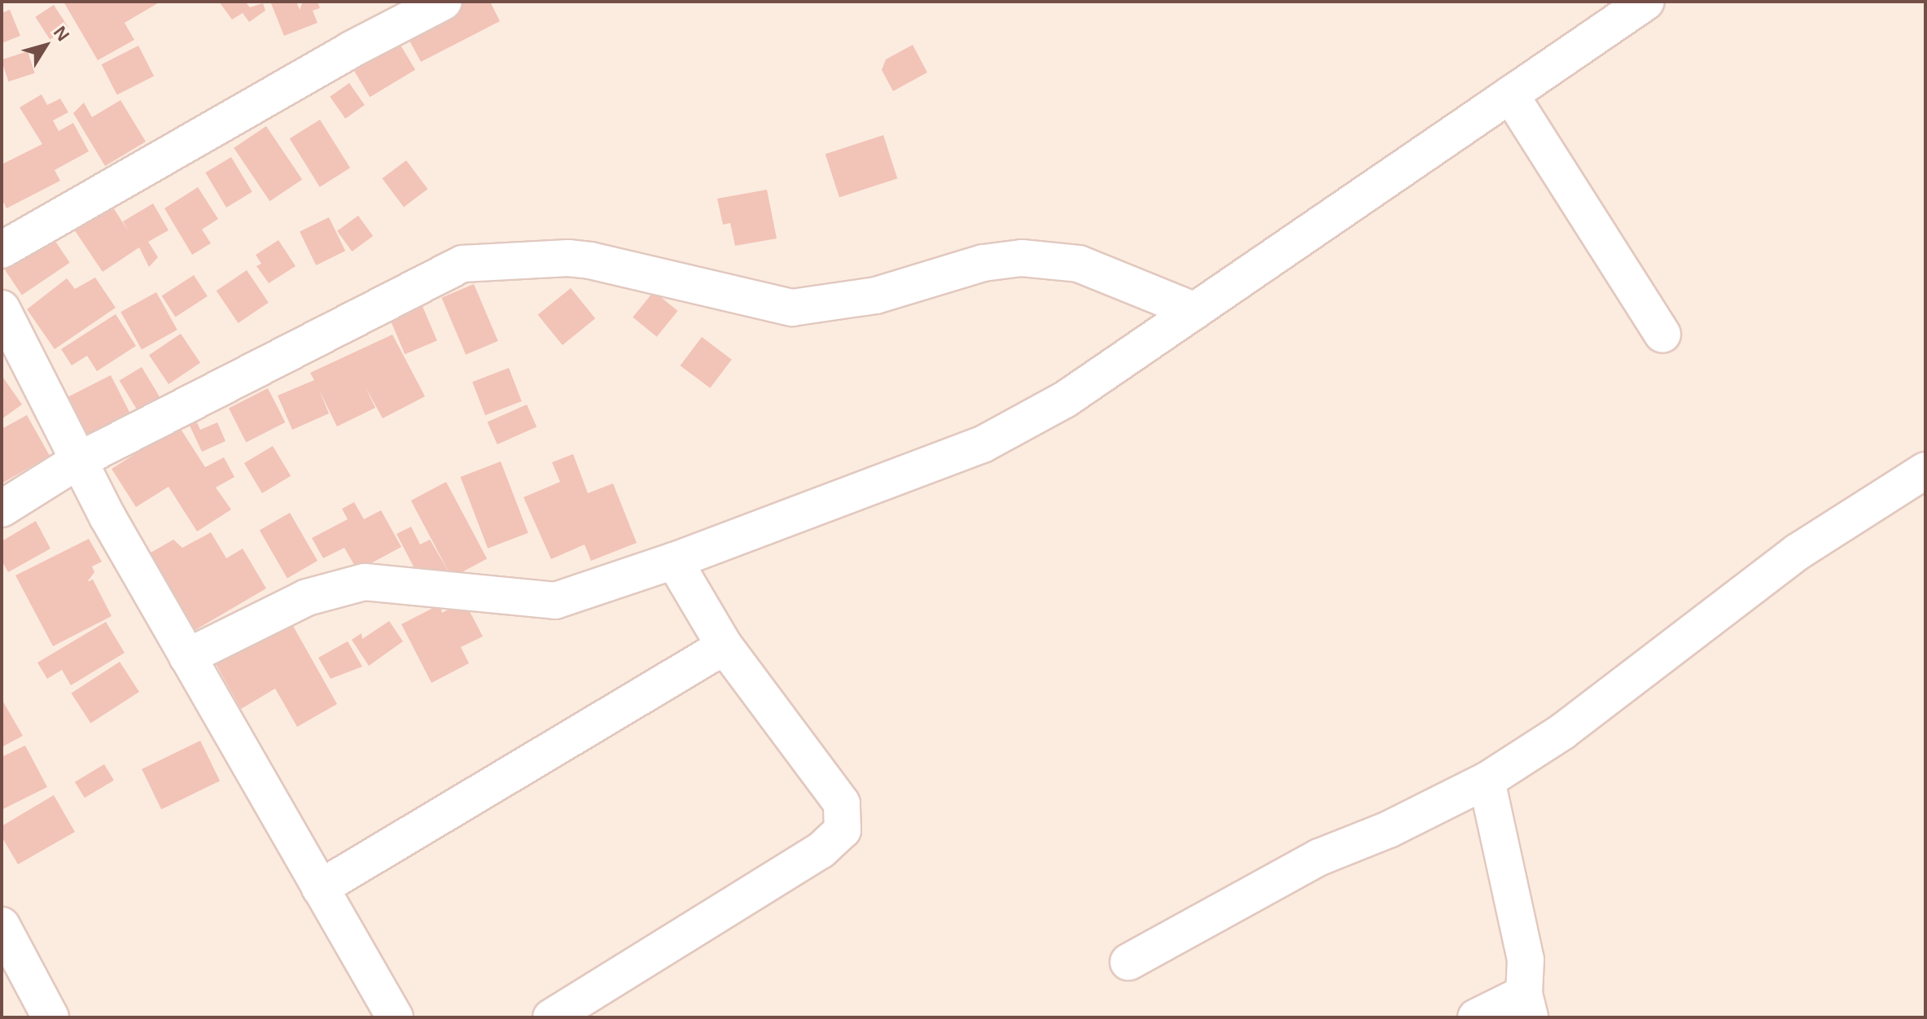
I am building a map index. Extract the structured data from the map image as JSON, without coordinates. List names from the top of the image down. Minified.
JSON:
{"north":"top right"}
